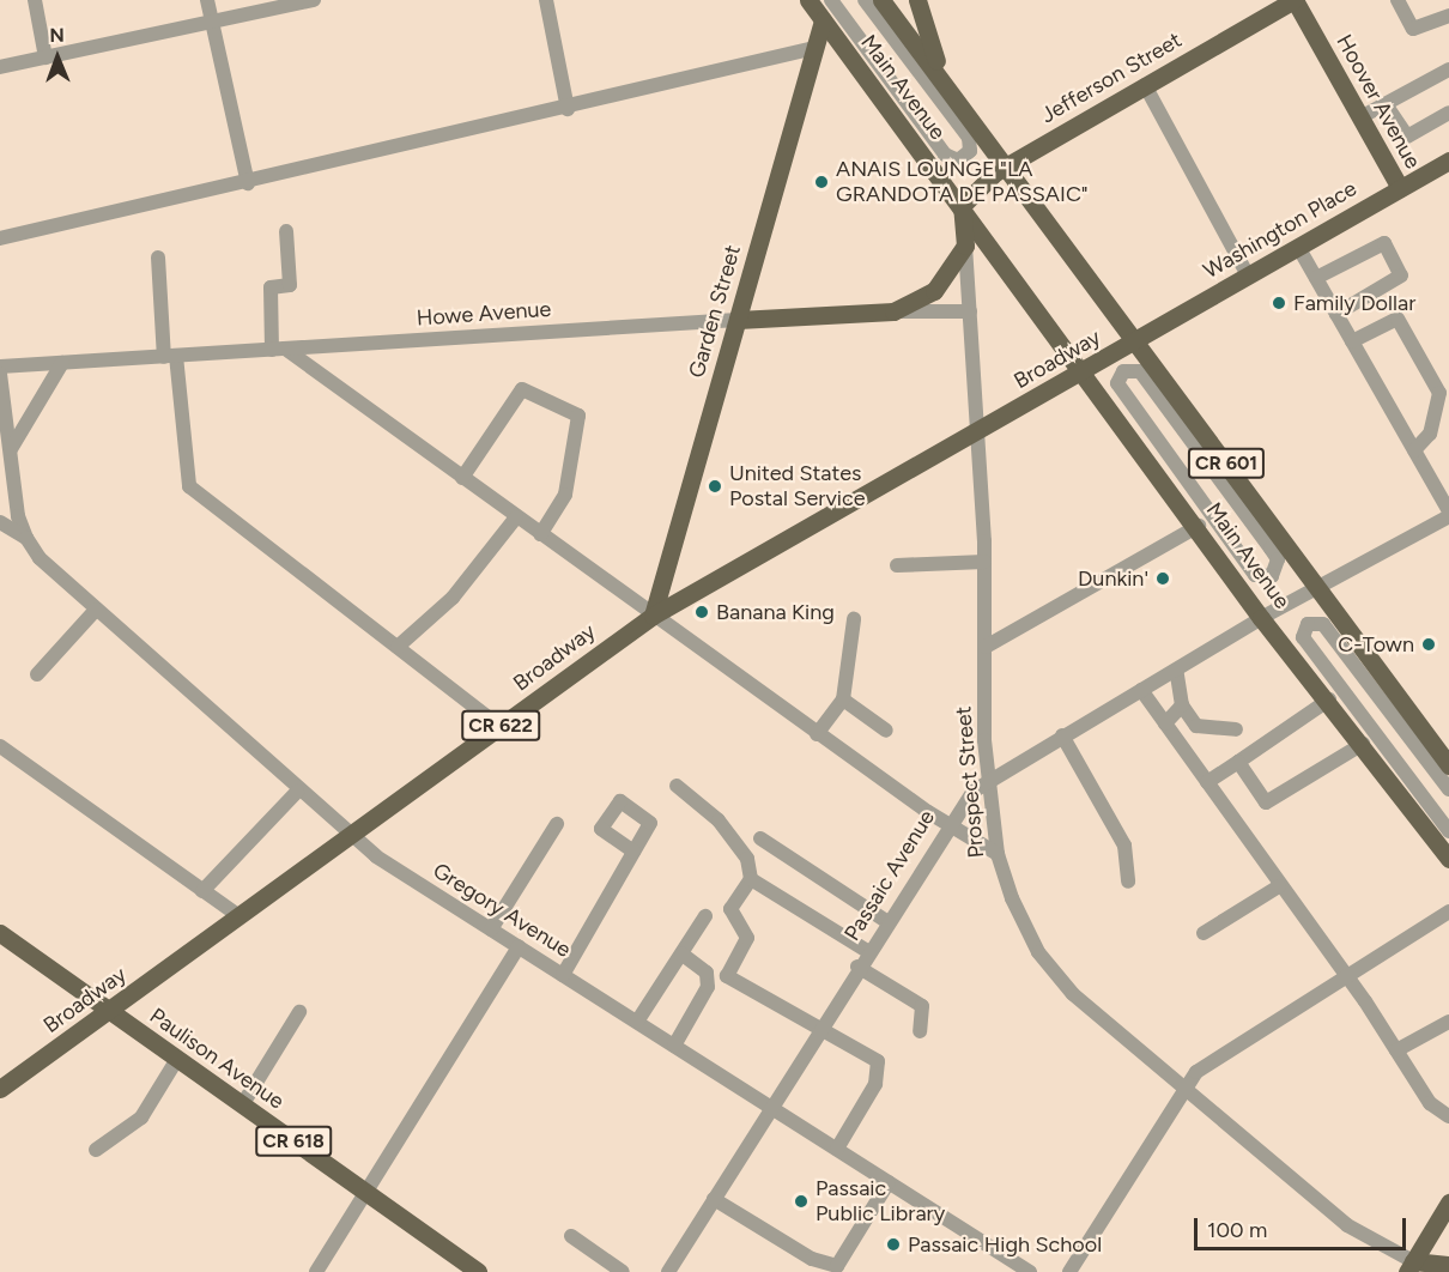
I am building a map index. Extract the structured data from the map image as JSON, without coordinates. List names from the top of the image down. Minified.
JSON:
{"streets":{"main road":["Jefferson Street","Main Avenue","Hoover Avenue","Washington Place","Garden Street","Howe Avenue","Broadway","CR 601","CR 622","Prospect Street","Paulison Avenue","CR 618"],"street":["Passaic Avenue","Gregory Avenue"]},"crossings":[["Jefferson Street","Main Avenue"],["Jefferson Street","Hoover Avenue"],["Jefferson Street","Prospect Street"],["Main Avenue","Washington Place"],["Main Avenue","Garden Street"],["Main Avenue","Broadway"],["Main Avenue","Prospect Street"],["Main Avenue","Passaic Avenue"],["Hoover Avenue","Washington Place"],["Washington Place","Broadway"],["Garden Street","Howe Avenue"],["Garden Street","Broadway"],["Howe Avenue","Prospect Street"],["Broadway","Prospect Street"],["Broadway","Gregory Avenue"],["Broadway","Paulison Avenue"],["Prospect Street","Passaic Avenue"],["Passaic Avenue","Gregory Avenue"]],"places":["ANAIS LOUNGE \"LA GRANDOTA DE PASSAIC\"","Family Dollar","United States Postal Service","Dunkin'","Banana King","C-Town","Passaic Public Library","Passaic High School"],"scale_bar":"100 m","north":"top"}
